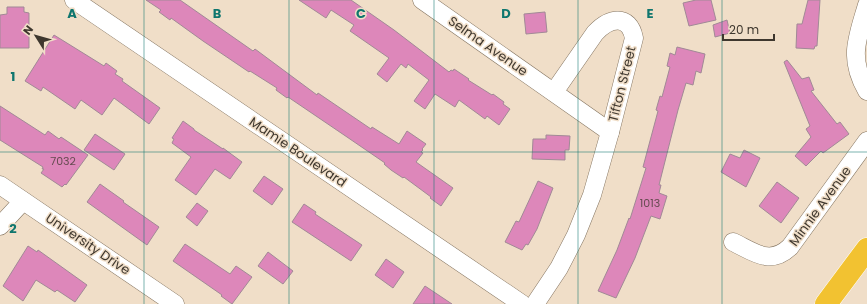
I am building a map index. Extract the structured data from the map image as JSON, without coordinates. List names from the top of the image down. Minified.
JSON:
{"streets":{"street":["Selma Avenue","Tifton Street","Mamie Boulevard","Minnie Avenue","University Drive"]},"crossings":[["Selma Avenue","Tifton Street"]],"house_numbers":["7032","1013"],"scale_bar":"20 m","north":"top left","grid":{"columns":["A","B","C","D","E"],"rows":["1","2"]}}
